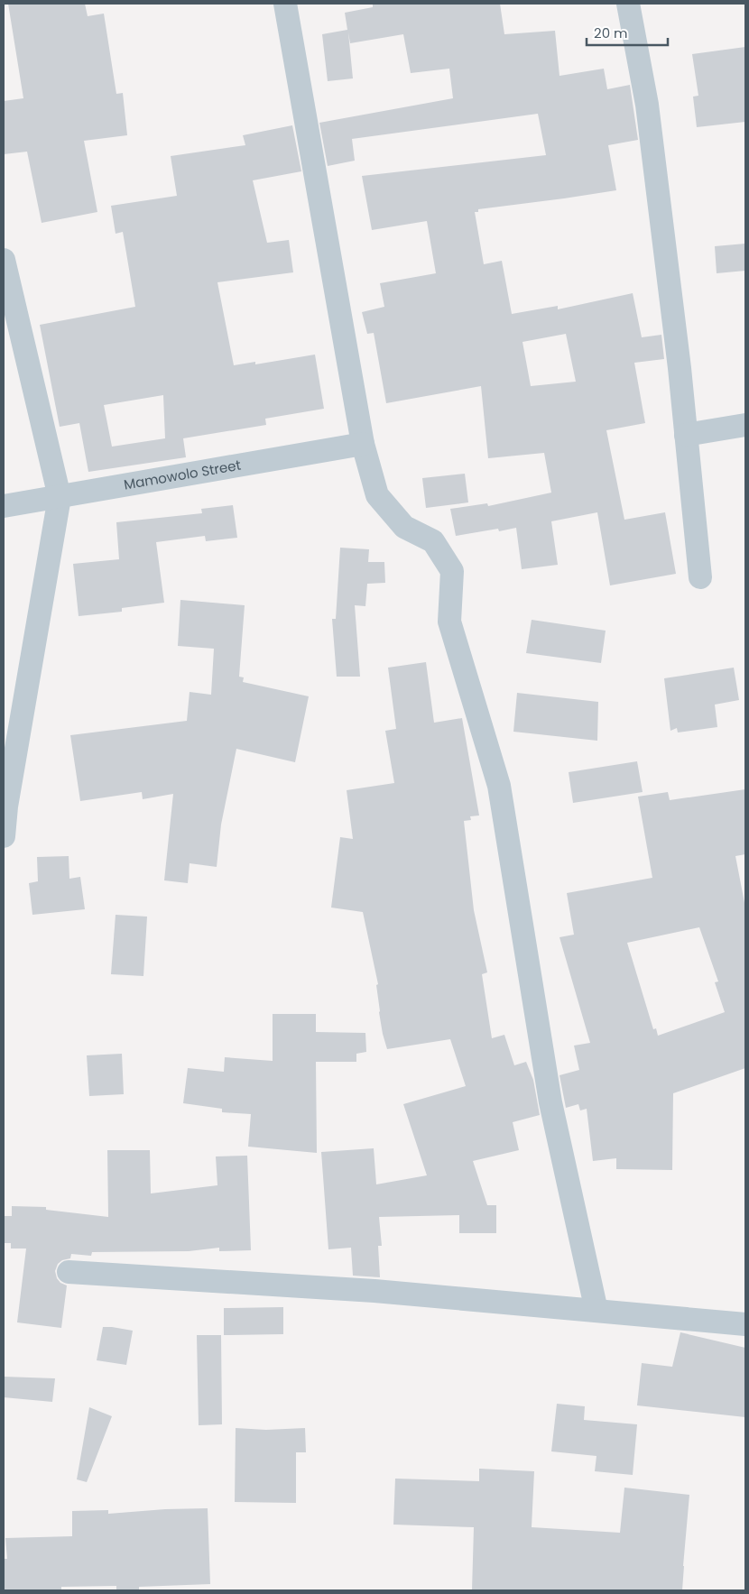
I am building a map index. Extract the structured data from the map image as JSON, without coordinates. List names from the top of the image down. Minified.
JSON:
{"streets":{"street":["Mamowolo Street"]},"scale_bar":"20 m"}
